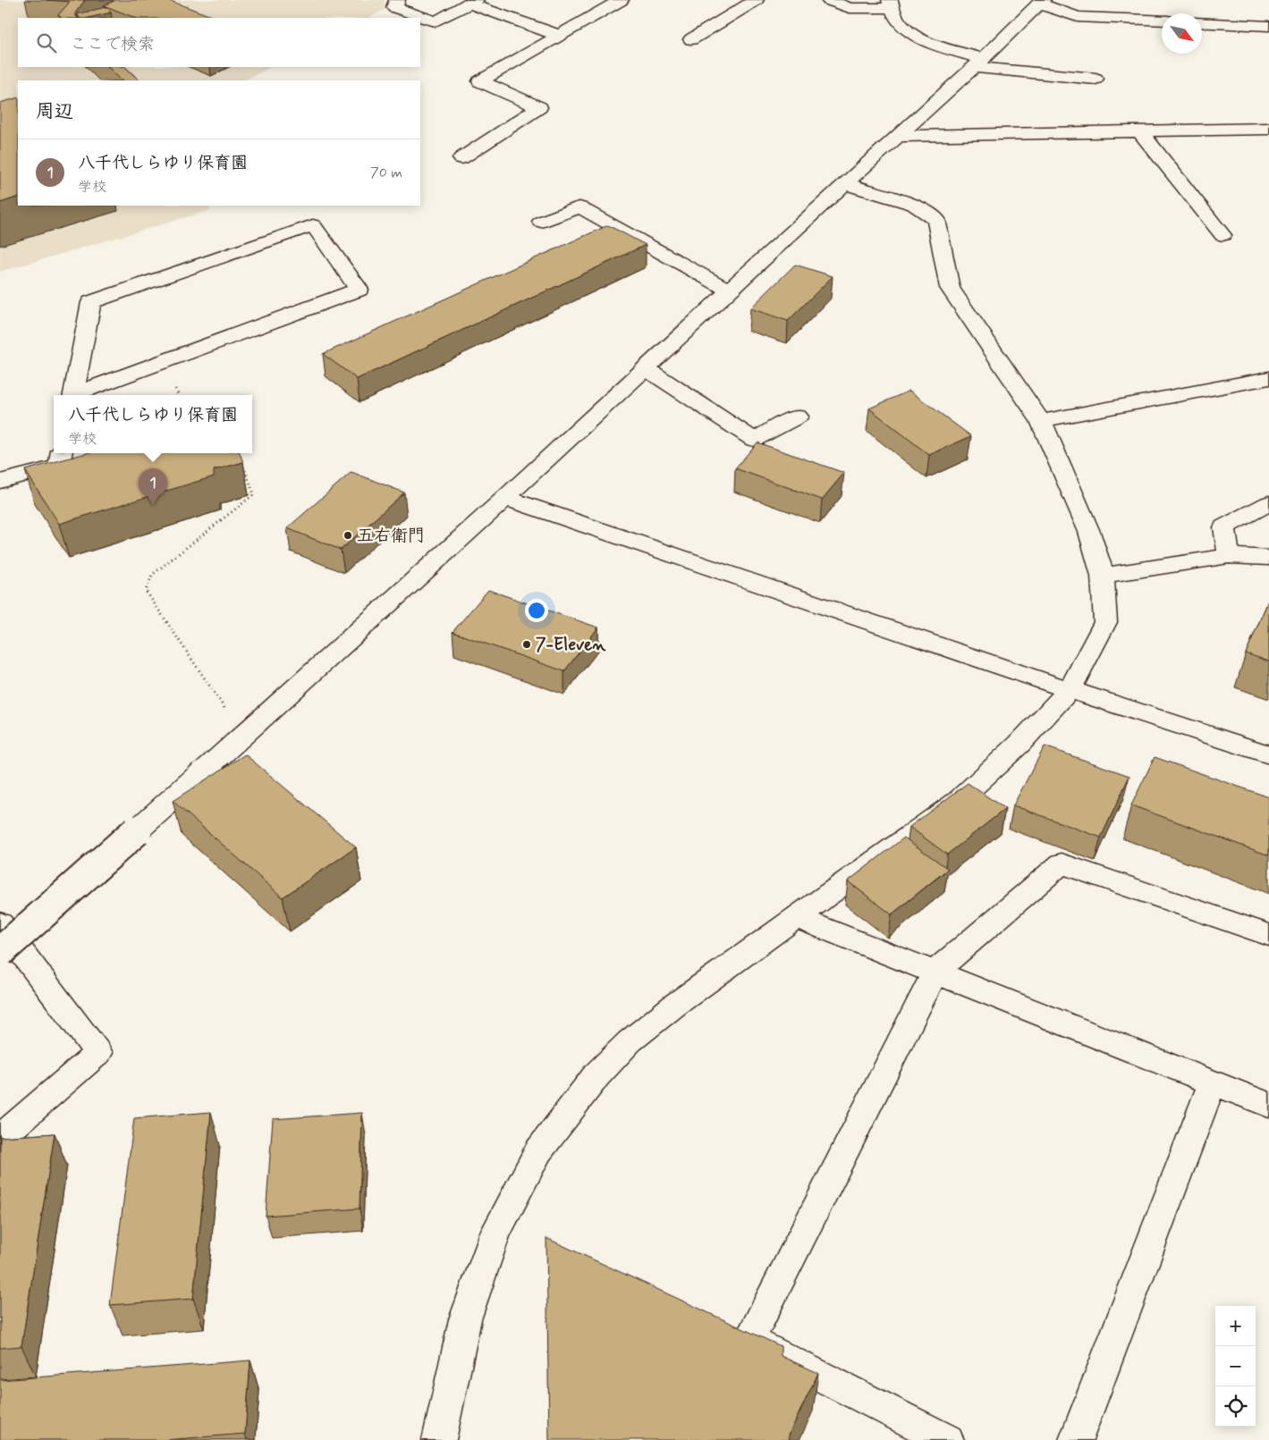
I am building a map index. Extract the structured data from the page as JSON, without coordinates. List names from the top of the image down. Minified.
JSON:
{"places":["五右衛門","7-Eleven"],"north":"bottom right","page":{"search":"ここで検索","heading":"周辺","list":[{"mark":"1","name":"八千代しらゆり保育園","note":"学校","value":"70 m"}],"popup":["八千代しらゆり保育園","学校"],"pins":"1","map_buttons":["+","−"]}}
